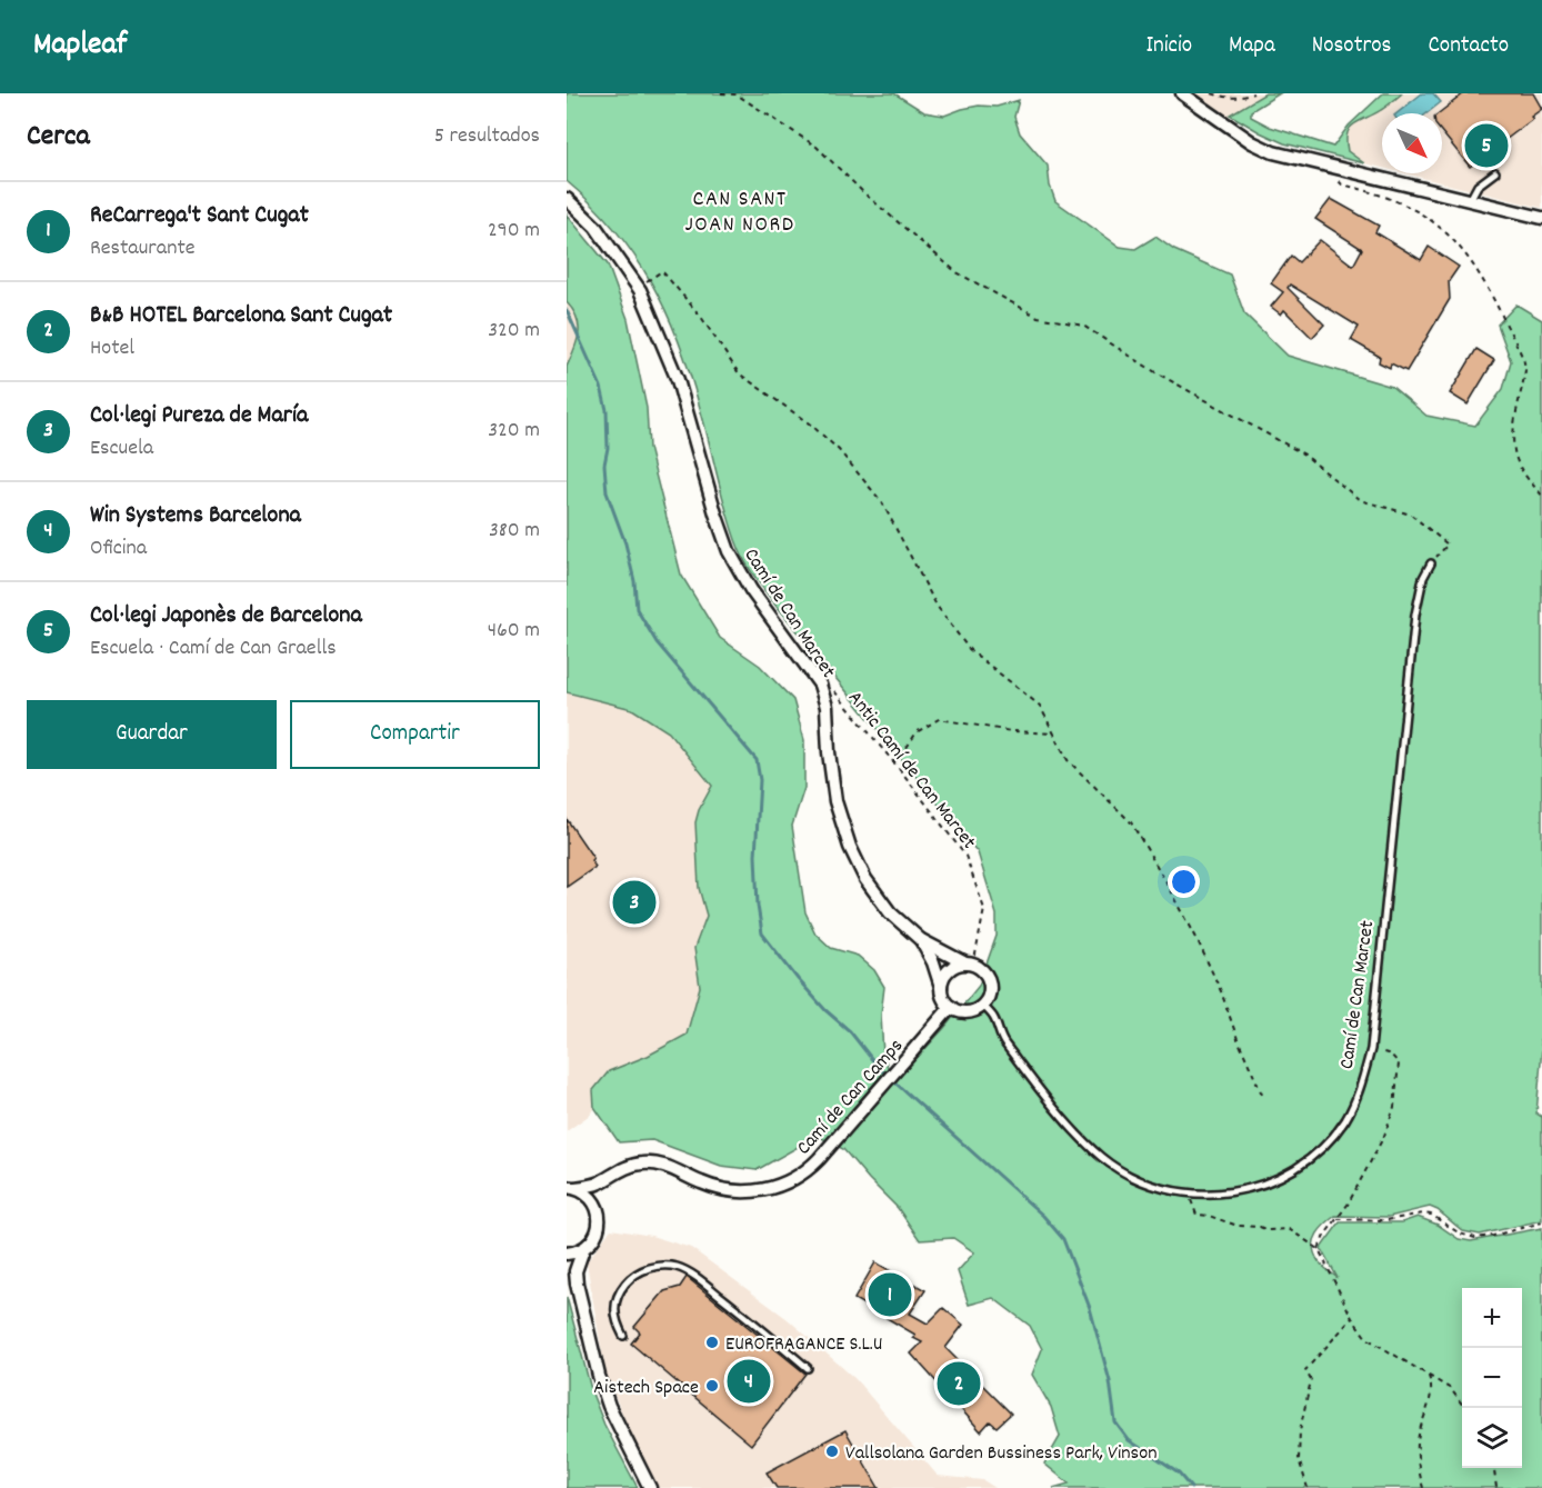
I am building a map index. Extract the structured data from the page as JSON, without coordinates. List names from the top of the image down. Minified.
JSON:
{"streets":{"street":["Camí de Can Marcet","Camí de Can Camps"],"path":["Antic Camí de Can Marcet"]},"crossings":[["Camí de Can Marcet","Antic Camí de Can Marcet"],["Camí de Can Marcet","Camí de Can Camps"],["Antic Camí de Can Marcet","Camí de Can Camps"]],"districts":["CAN SANT JOAN NORD"],"places":["EUROFRAGANCE S.L.U","Aistech Space","Vallsolana Garden Bussiness Park, Vinson"],"north":"bottom right","page":{"header":"Mapleaf","nav":["Inicio","Mapa","Nosotros","Contacto"],"heading":["Cerca","5 resultados"],"pins":["5","3","1","4","2"],"list":[{"mark":"1","name":"ReCarrega't Sant Cugat","note":"Restaurante","value":"290 m"},{"mark":"2","name":"B&B HOTEL Barcelona Sant Cugat","note":"Hotel","value":"320 m"},{"mark":"3","name":"Col·legi Pureza de María","note":"Escuela","value":"320 m"},{"mark":"4","name":"Win Systems Barcelona","note":"Oficina","value":"380 m"},{"mark":"5","name":"Col·legi Japonès de Barcelona","note":"Escuela · Camí de Can Graells","value":"460 m"}],"buttons":["Guardar","Compartir"],"map_buttons":["+","−"]}}
